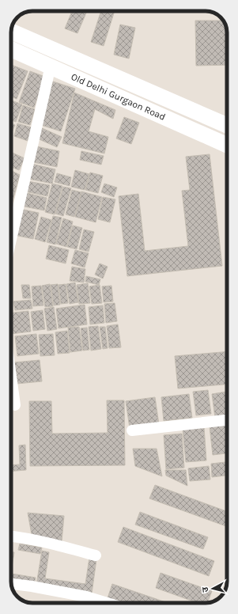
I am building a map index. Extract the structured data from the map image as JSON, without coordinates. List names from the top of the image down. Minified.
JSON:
{"streets":{"main road":["Old Delhi Gurgaon Road"]},"north":"left"}
